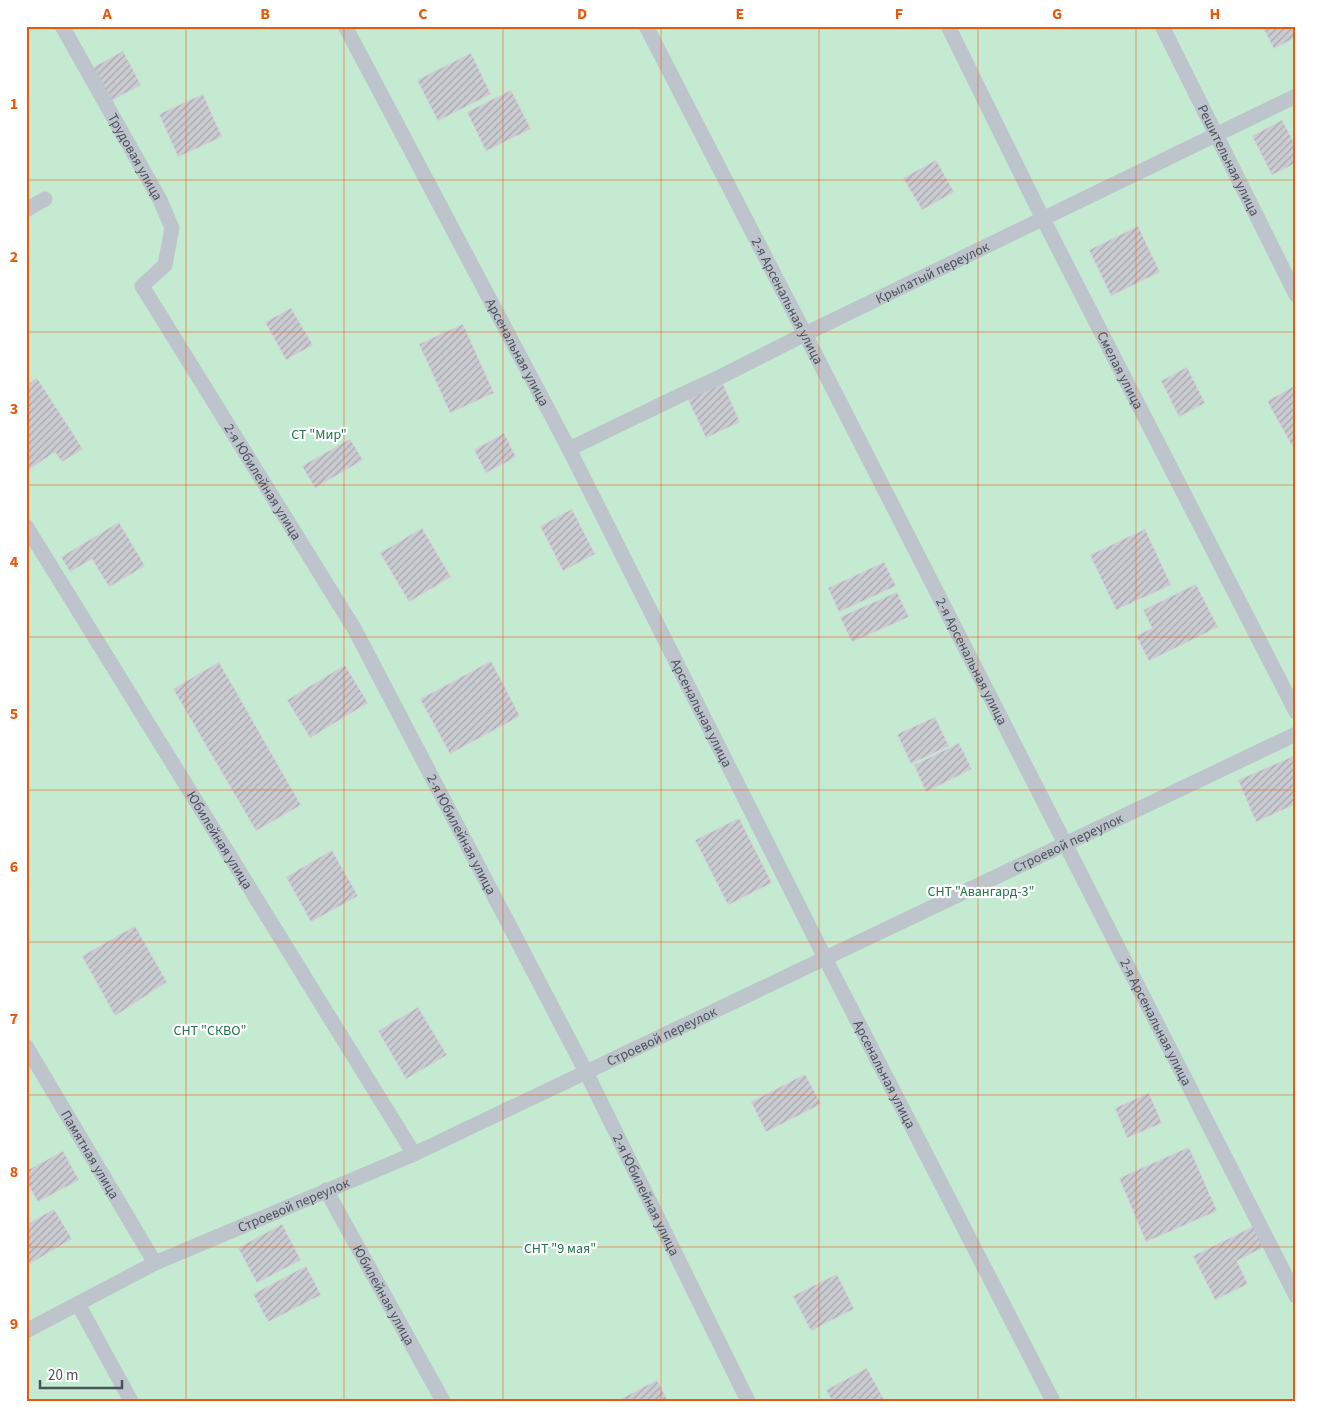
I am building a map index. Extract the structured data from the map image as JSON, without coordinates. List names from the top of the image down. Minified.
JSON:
{"streets":{"lane":["Трудовая улица","Решительная улица","Крылатый переулок","2-я Арсенальная улица","Арсенальная улица","Смелая улица","2-я Юбилейная улица","Юбилейная улица","Строевой переулок","Памятная улица"]},"crossings":[["Трудовая улица","2-я Юбилейная улица"],["Решительная улица","Крылатый переулок"],["Крылатый переулок","2-я Арсенальная улица"],["Крылатый переулок","Арсенальная улица"],["Крылатый переулок","Смелая улица"],["2-я Арсенальная улица","Строевой переулок"],["Арсенальная улица","Строевой переулок"],["2-я Юбилейная улица","Строевой переулок"],["Юбилейная улица","Строевой переулок"],["Строевой переулок","Памятная улица"]],"parks":["СТ \"Мир\"","СНТ \"Авангард-3\"","СНТ \"СКВО\"","СНТ \"9 мая\""],"scale_bar":"20 m","grid":{"columns":["A","B","C","D","E","F","G","H"],"rows":["1","2","3","4","5","6","7","8","9"]}}
